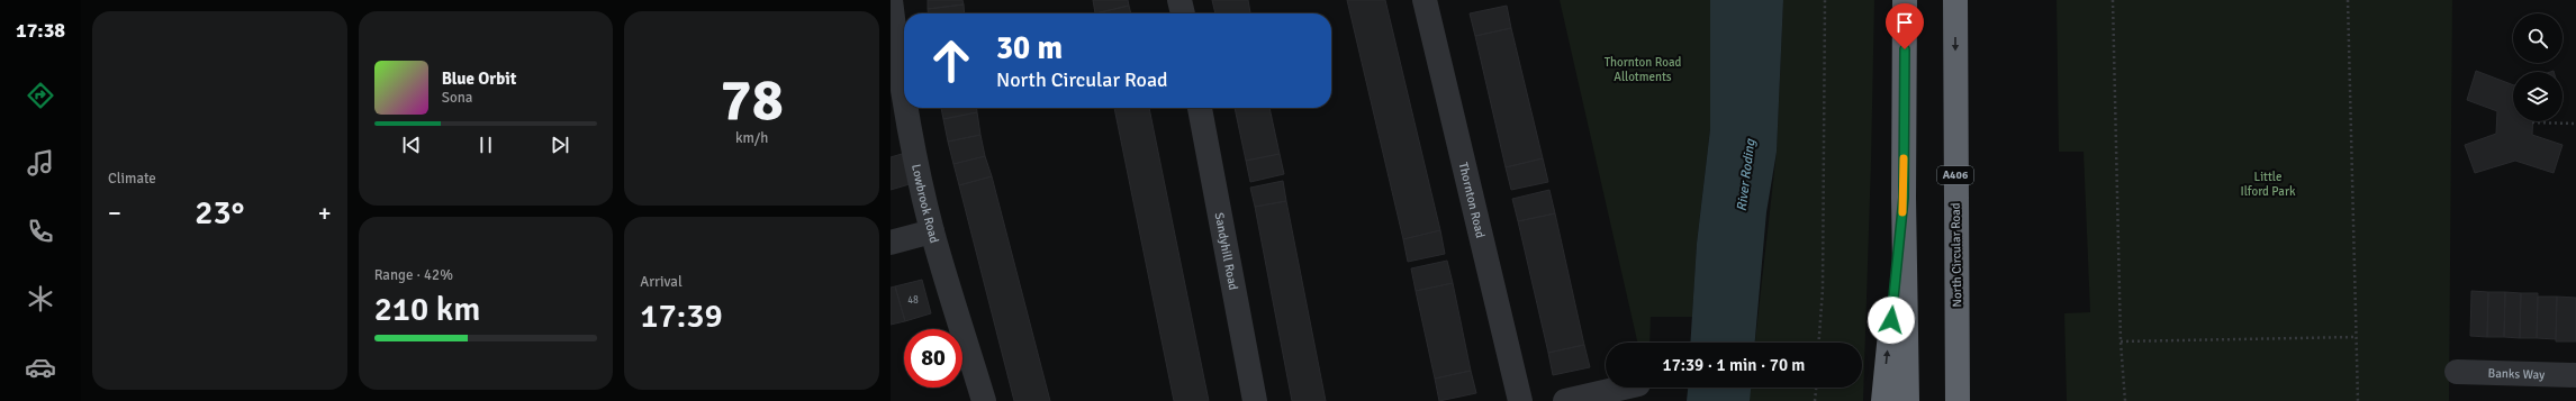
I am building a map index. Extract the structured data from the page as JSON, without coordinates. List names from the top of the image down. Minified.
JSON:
{"streets":{"highway":["A406","North Circular Road"],"street":["Thornton Road","Lowbrook Road","Sandyhill Road","Banks Way"]},"crossings":[["A406","North Circular Road"]],"water":["River Roding"],"parks":["Thornton Road Allotments","Little Ilford Park"],"house_numbers":["48"],"page":{"tabs":"17:38","tile":["Climate",["78","km/h"],["Range · 42%","210 km"],["Arrival","17:39"]],"turn":["30 m","North Circular Road"],"song":["Blue Orbit","Sona"],"heat":["−","23°","+"],"limit":"80","trip":"17:39 · 1 min · 70 m"}}
